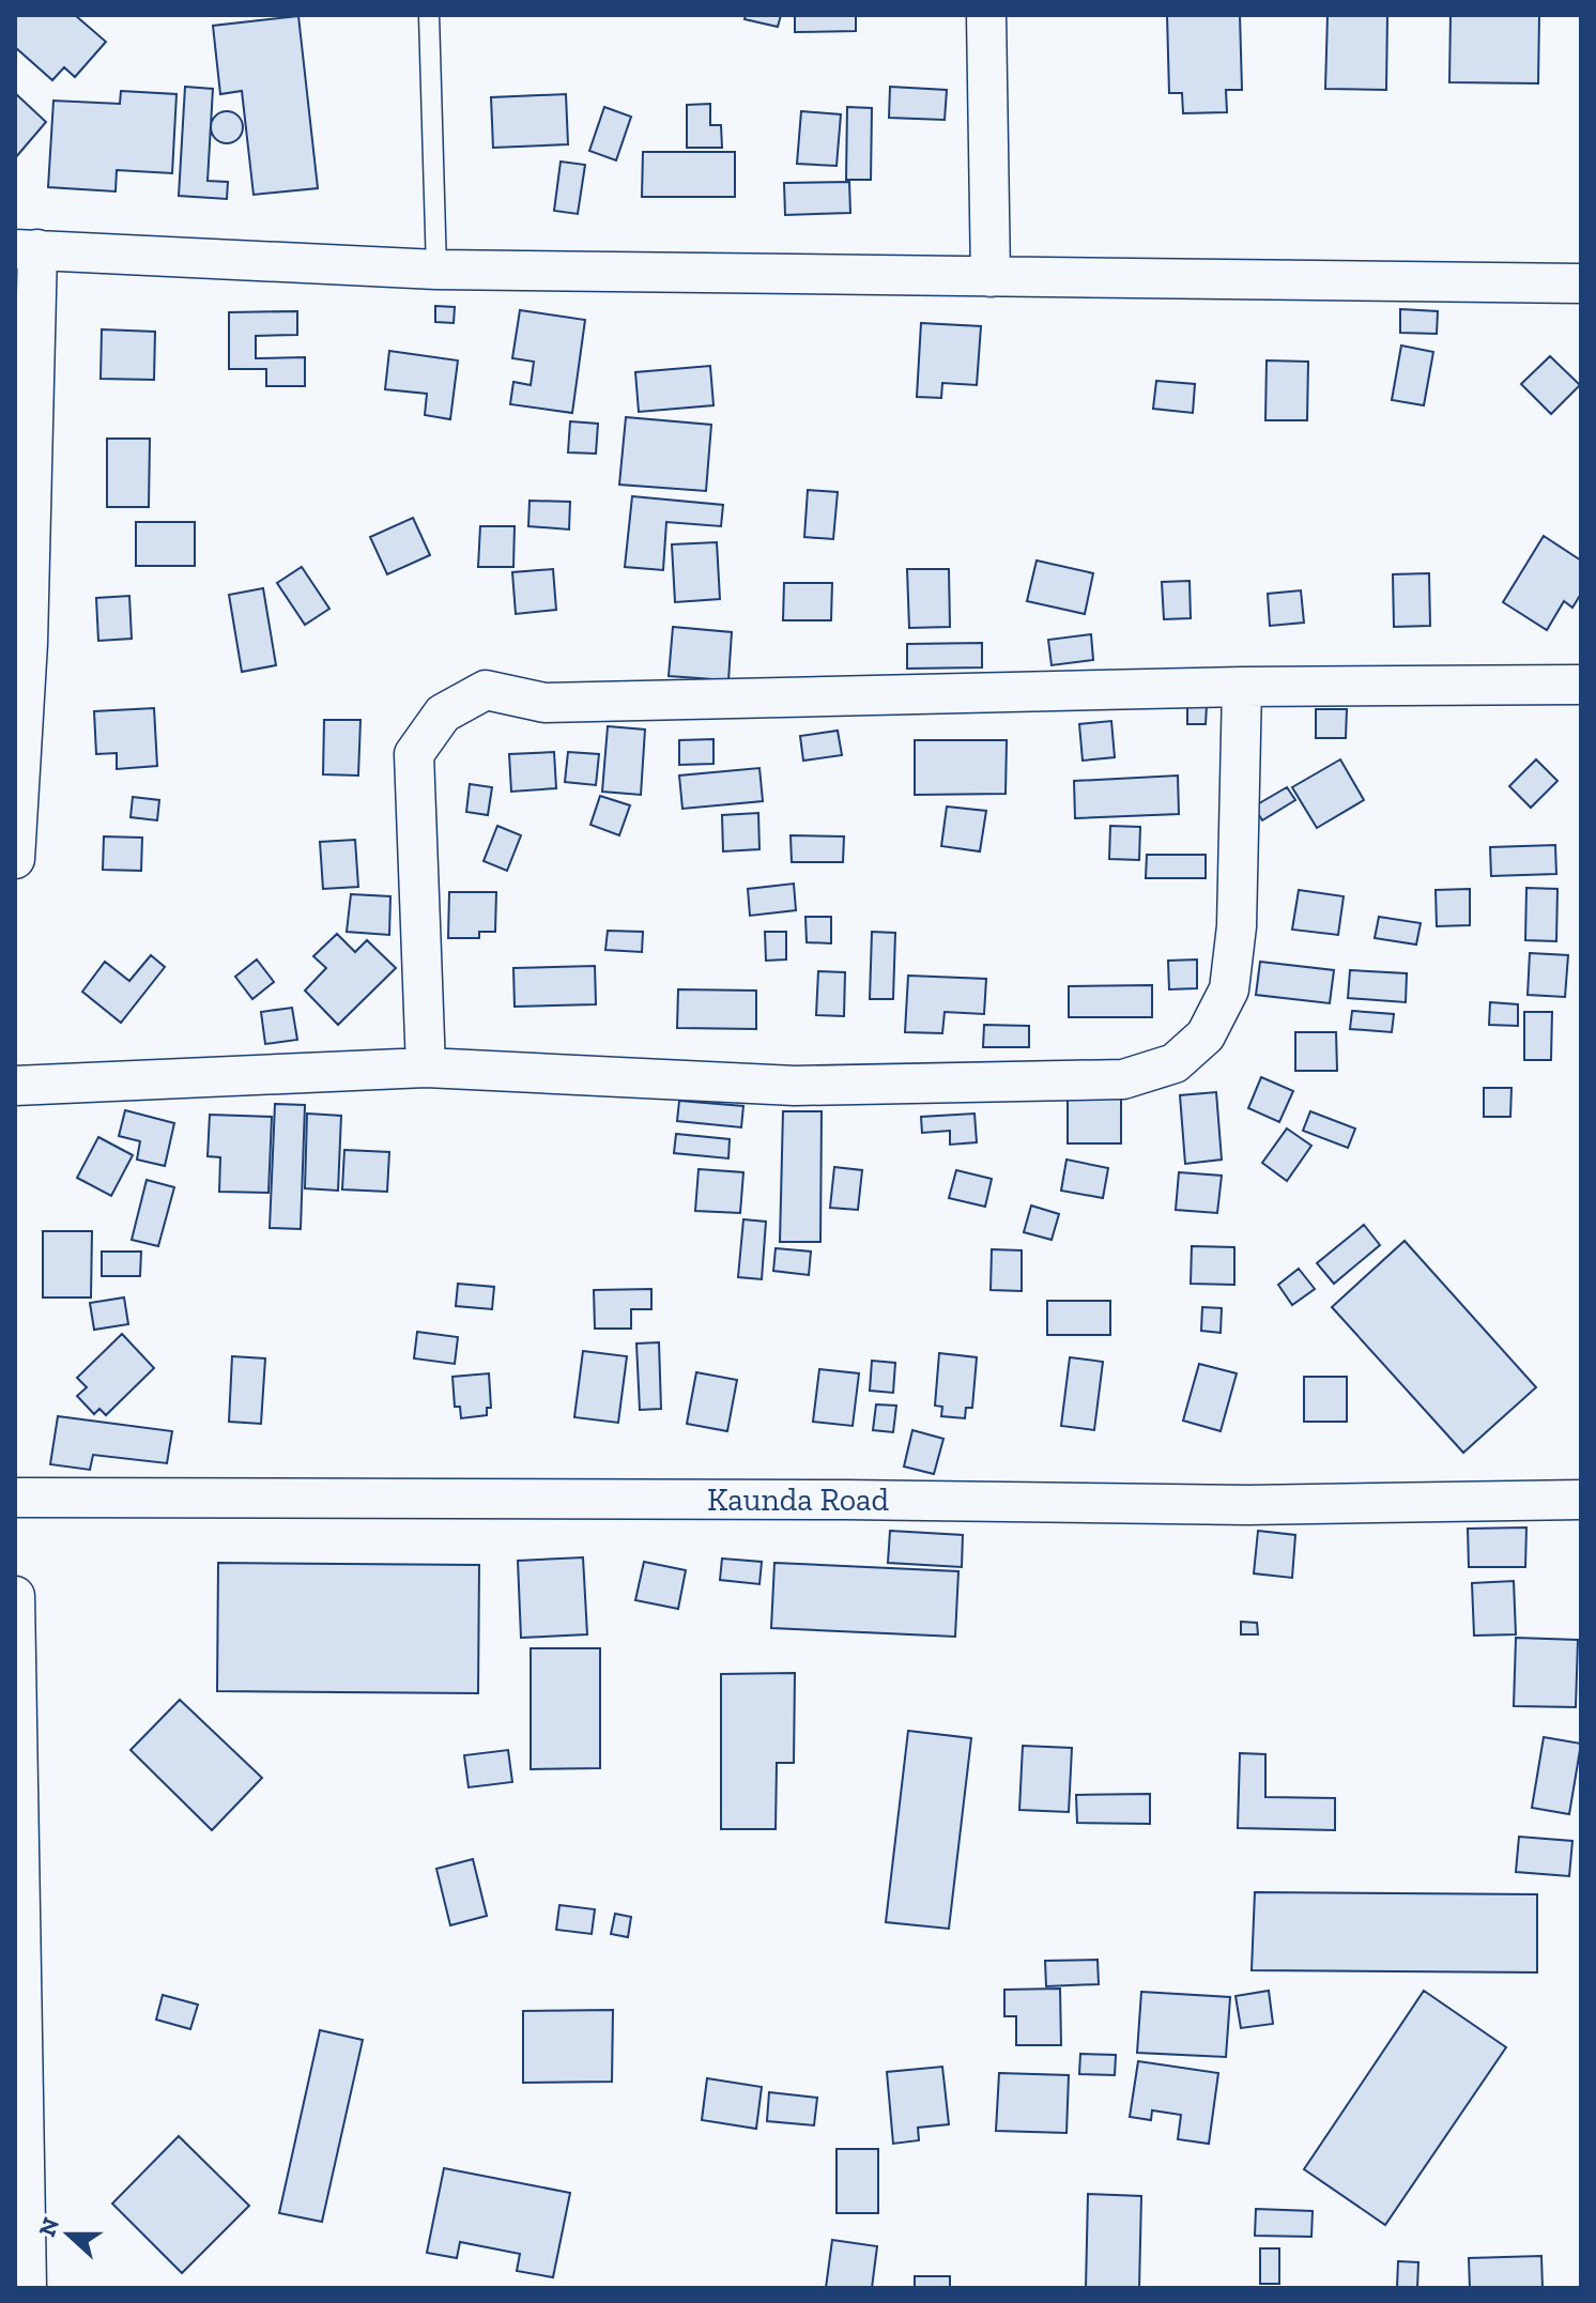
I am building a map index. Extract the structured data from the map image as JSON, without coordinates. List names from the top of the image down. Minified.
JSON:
{"streets":{"street":["Kaunda Road"]},"north":"left"}
